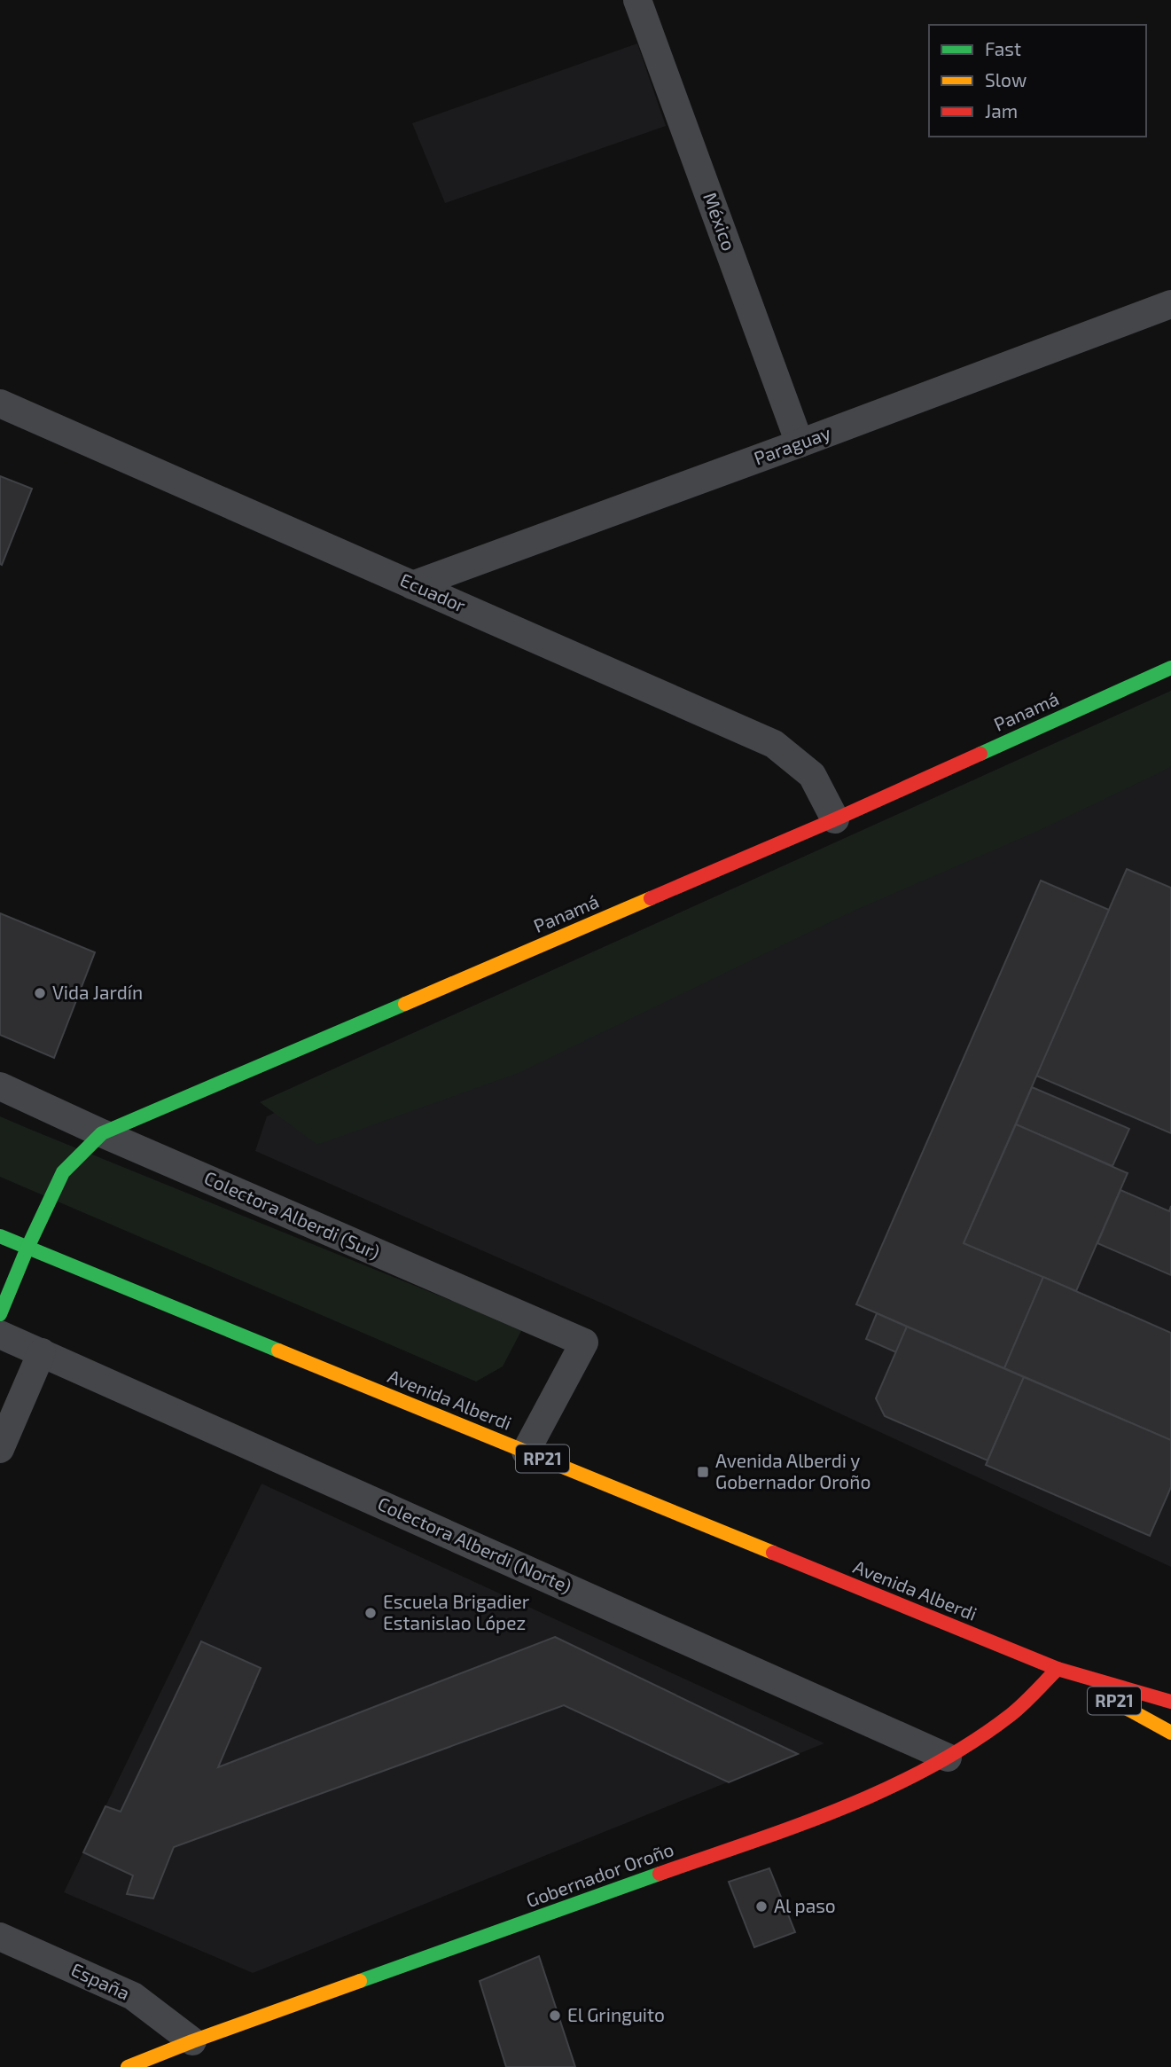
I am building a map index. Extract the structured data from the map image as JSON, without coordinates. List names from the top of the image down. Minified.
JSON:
{"streets":{"street":["México","Paraguay","Ecuador","Panamá","Colectora Alberdi (Sur)","Avenida Alberdi","RP21","Colectora Alberdi (Norte)","Gobernador Oroño","España"]},"crossings":[["México","Paraguay"],["Paraguay","Ecuador"],["Ecuador","Panamá"],["Panamá","Colectora Alberdi (Sur)"],["Panamá","Avenida Alberdi"],["Colectora Alberdi (Sur)","Avenida Alberdi"],["Avenida Alberdi","Gobernador Oroño"],["Colectora Alberdi (Norte)","Gobernador Oroño"],["Gobernador Oroño","España"]],"places":{"other":["Vida Jardín","Escuela Brigadier Estanislao López","Al paso","El Gringuito"],"transit":["Avenida Alberdi y Gobernador Oroño"]},"legend":["Fast","Slow","Jam"]}
